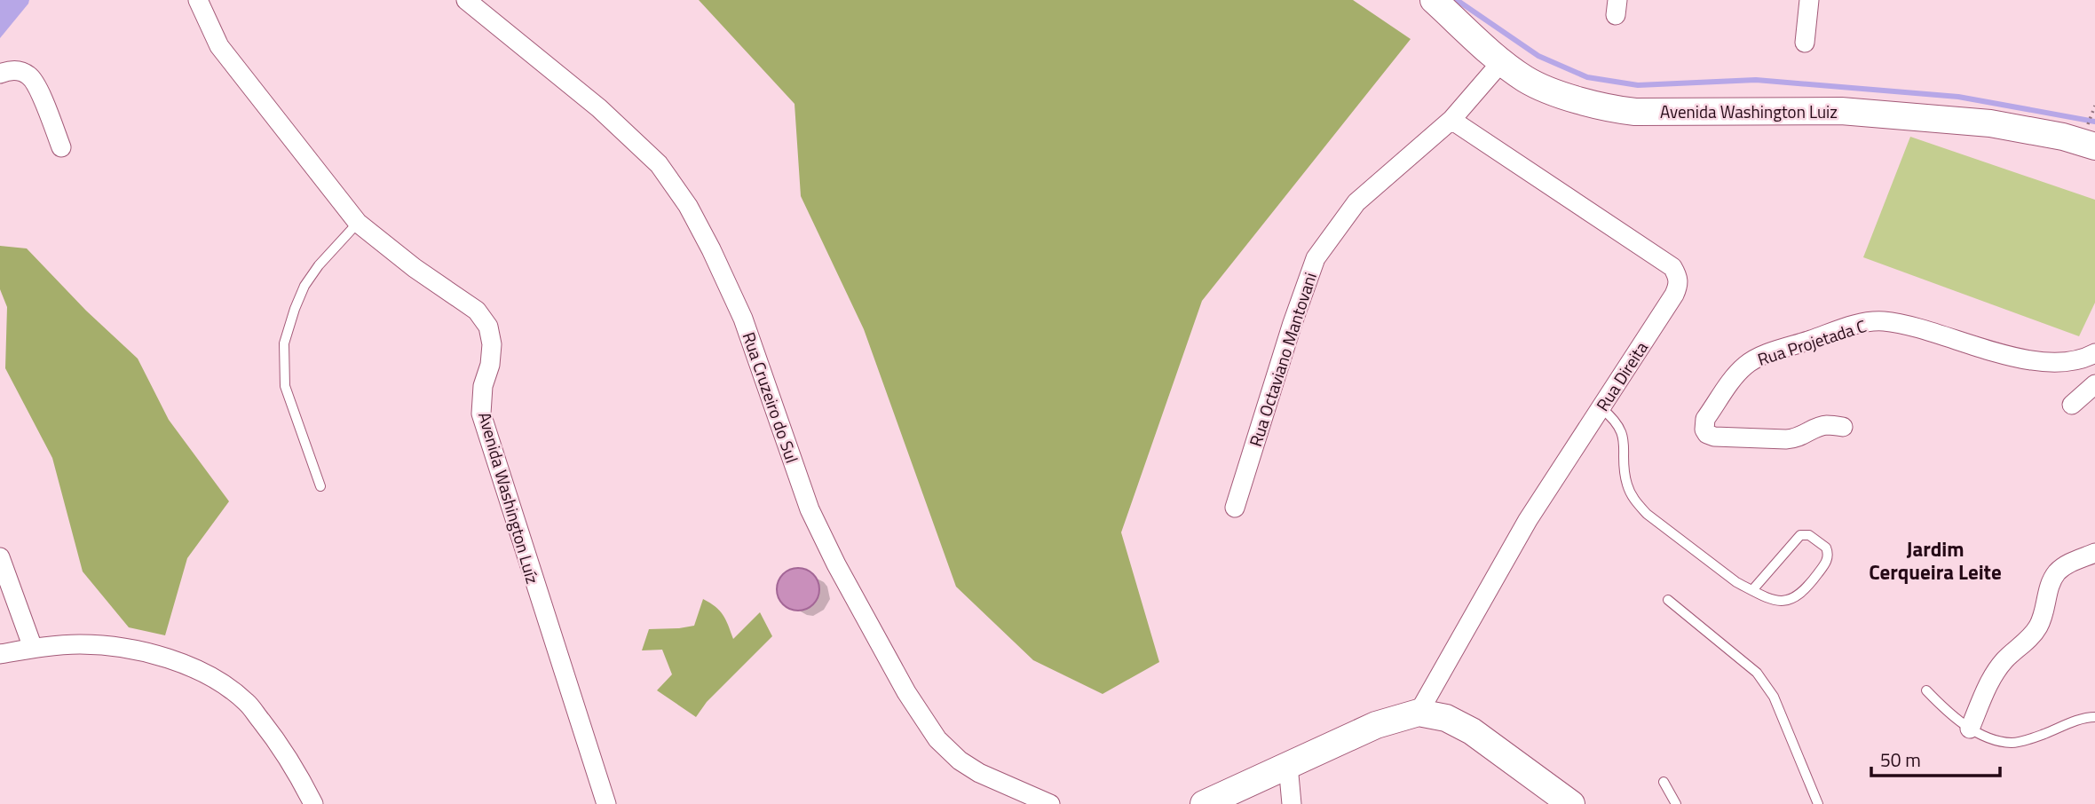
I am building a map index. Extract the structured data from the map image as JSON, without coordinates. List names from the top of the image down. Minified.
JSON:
{"streets":{"street":["Avenida Washington Luiz","Rua Projetada C","Rua Octaviano Mantovani","Rua Direita","Rua Cruzeiro do Sul","Avenida Washington Luíz"]},"crossings":[["Avenida Washington Luiz","Rua Octaviano Mantovani"],["Rua Octaviano Mantovani","Rua Direita"]],"districts":["Jardim Cerqueira Leite"],"scale_bar":"50 m"}
